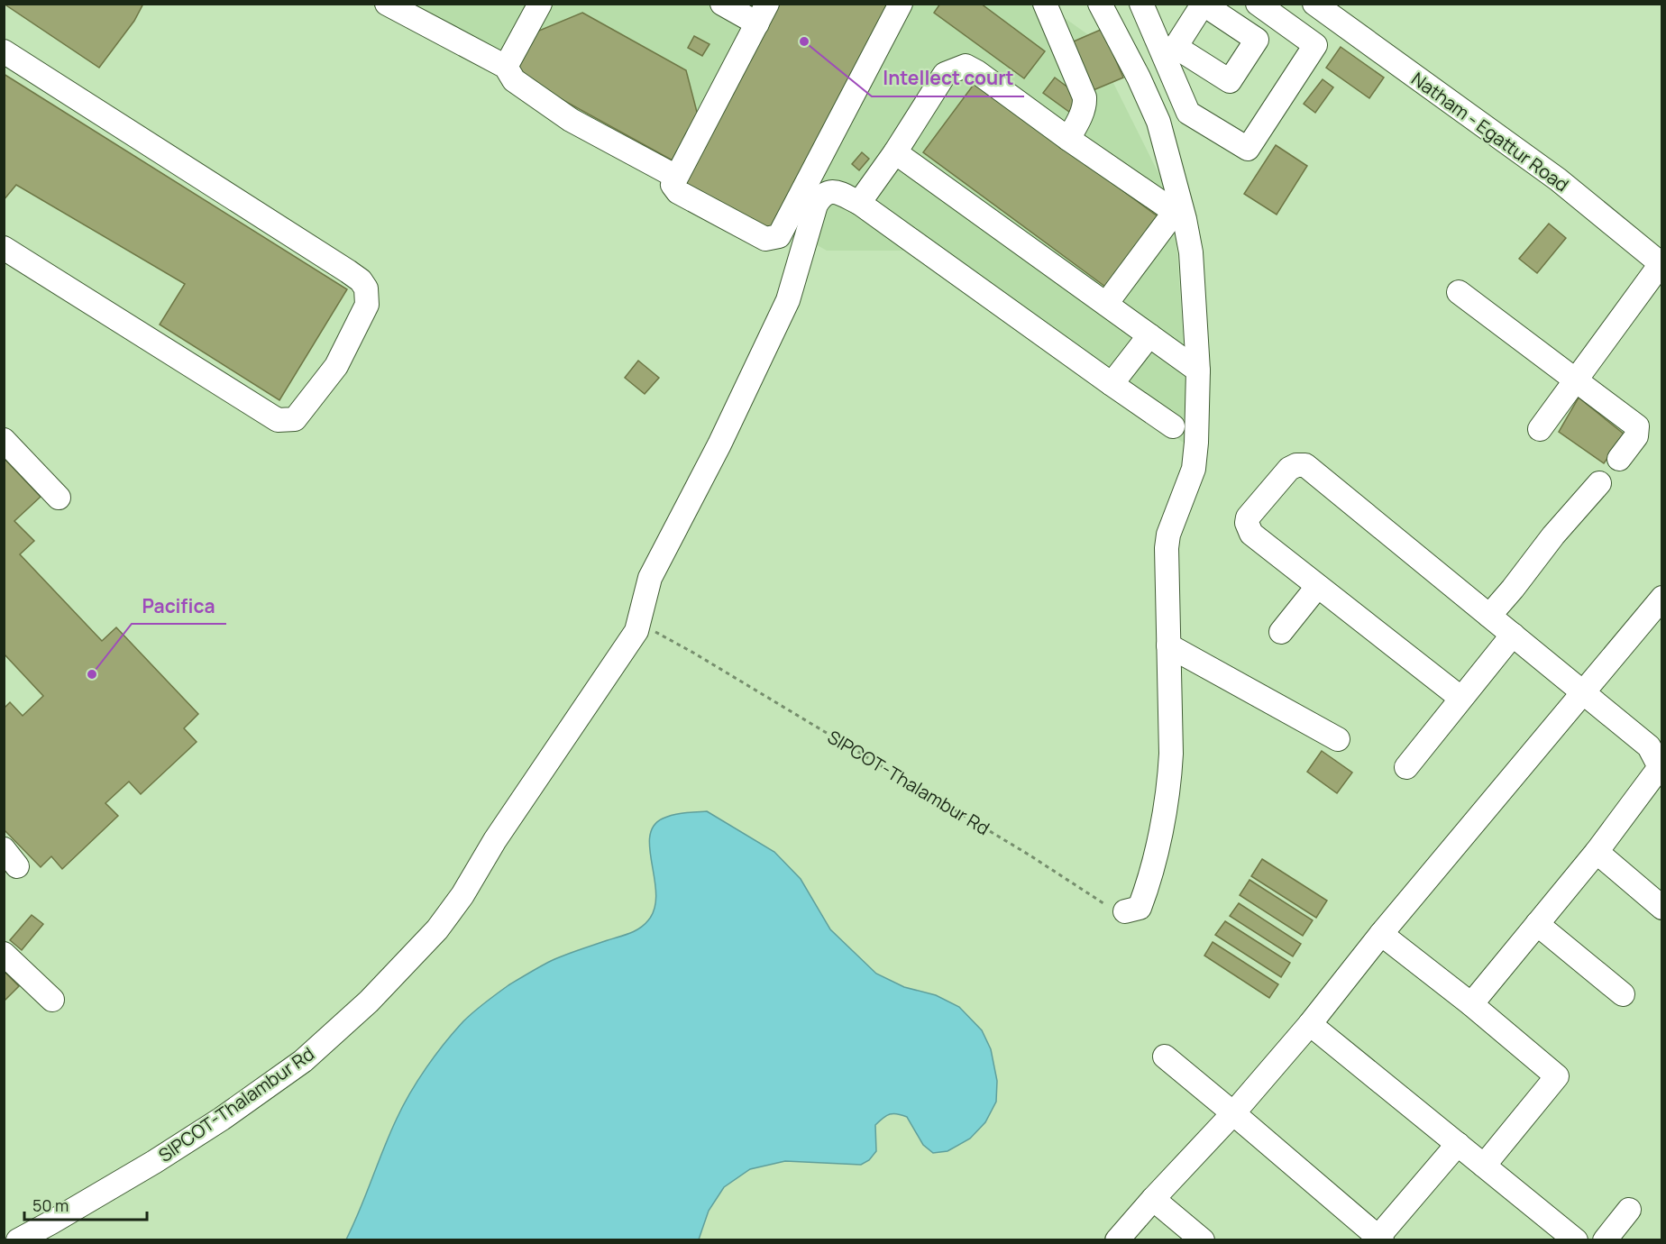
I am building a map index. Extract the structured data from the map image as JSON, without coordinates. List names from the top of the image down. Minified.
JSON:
{"streets":{"street":["Natham - Egattur Road","SIPCOT-Thalambur Rd"]},"places":["Intellect court","Pacifica"],"scale_bar":"50 m"}
